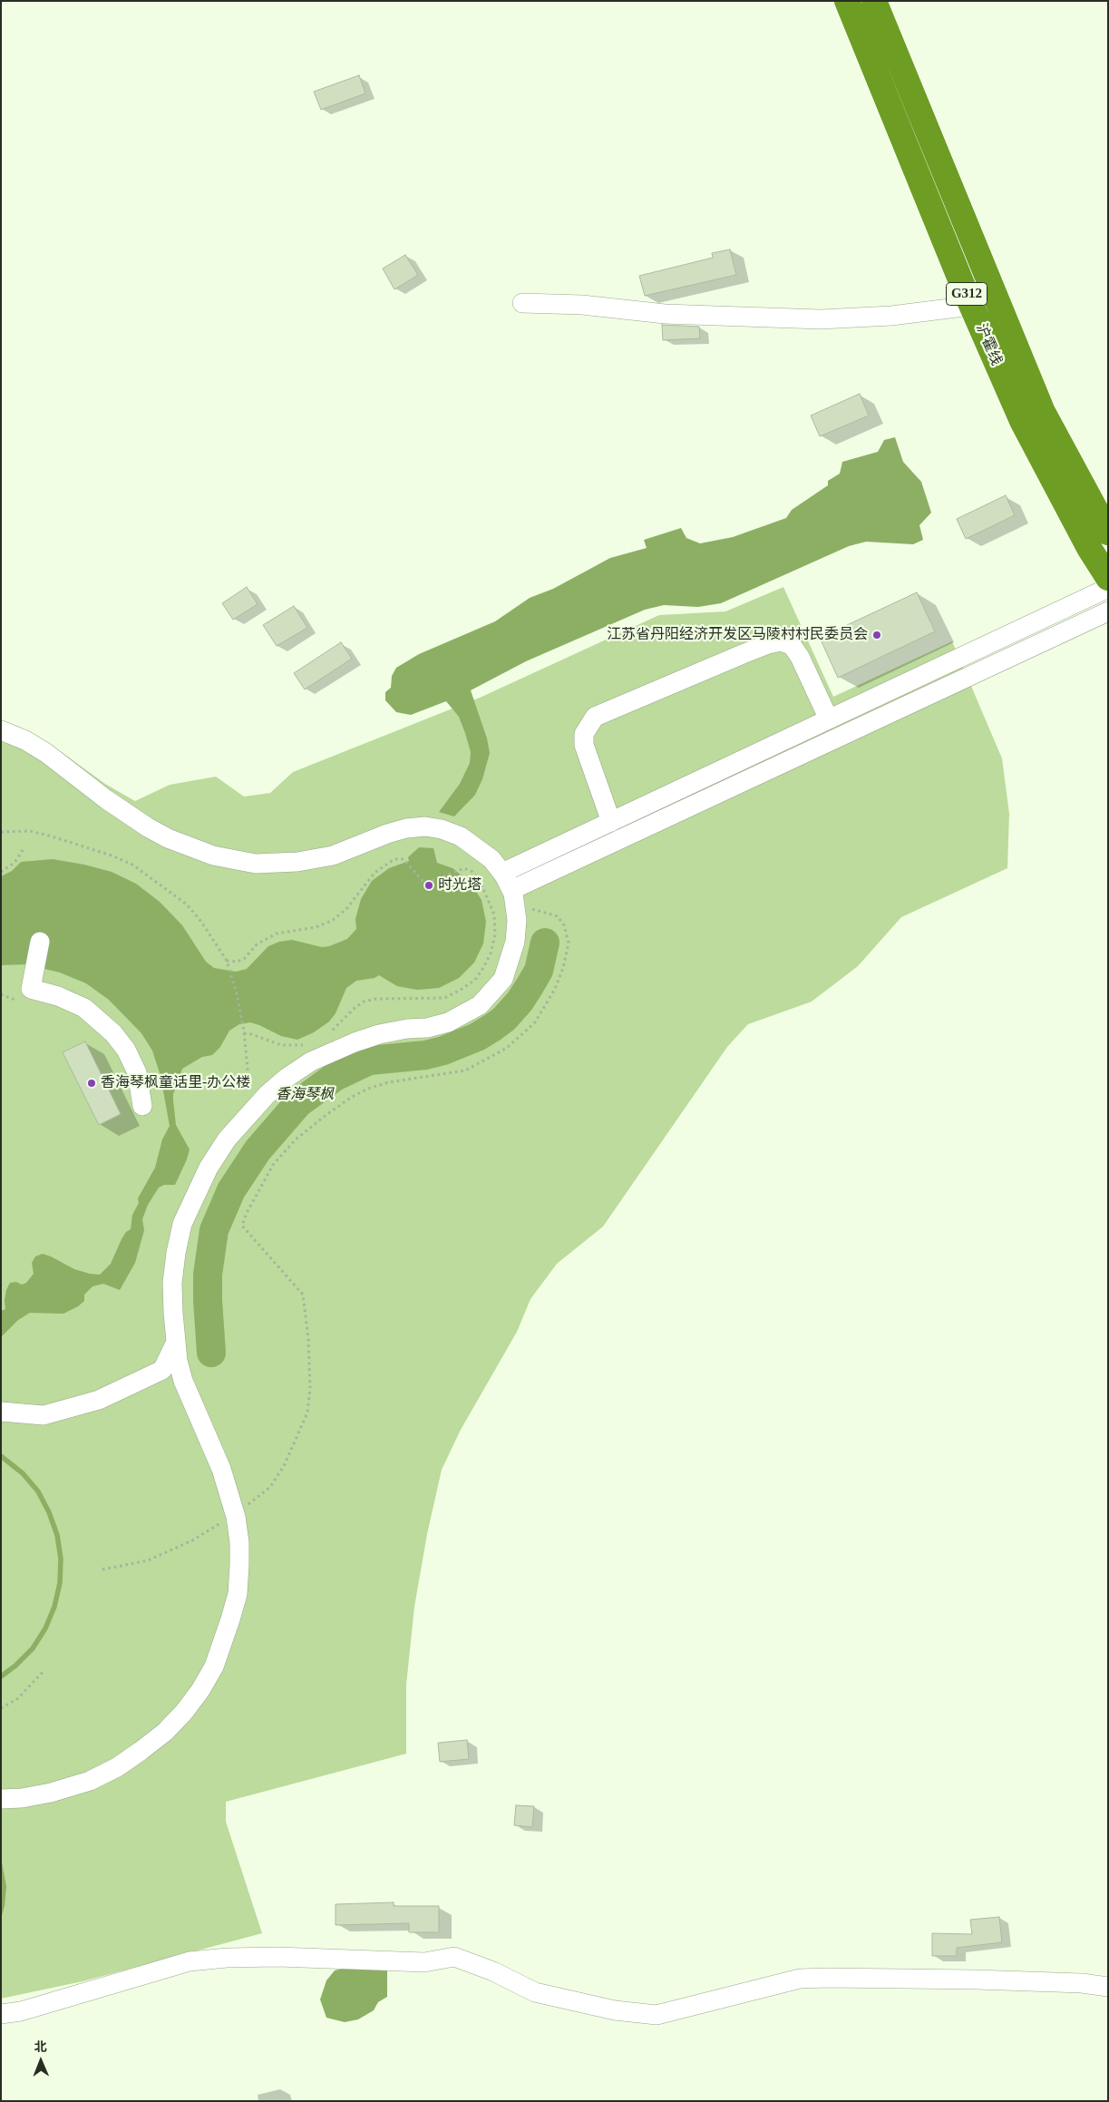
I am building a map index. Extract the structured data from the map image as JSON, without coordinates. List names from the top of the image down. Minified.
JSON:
{"streets":{"highway":["G312","沪霍线"]},"parks":["香海琴枫"],"places":["江苏省丹阳经济开发区马陵村村民委员会","时光塔","香海琴枫童话里-办公楼"],"north":"top"}
